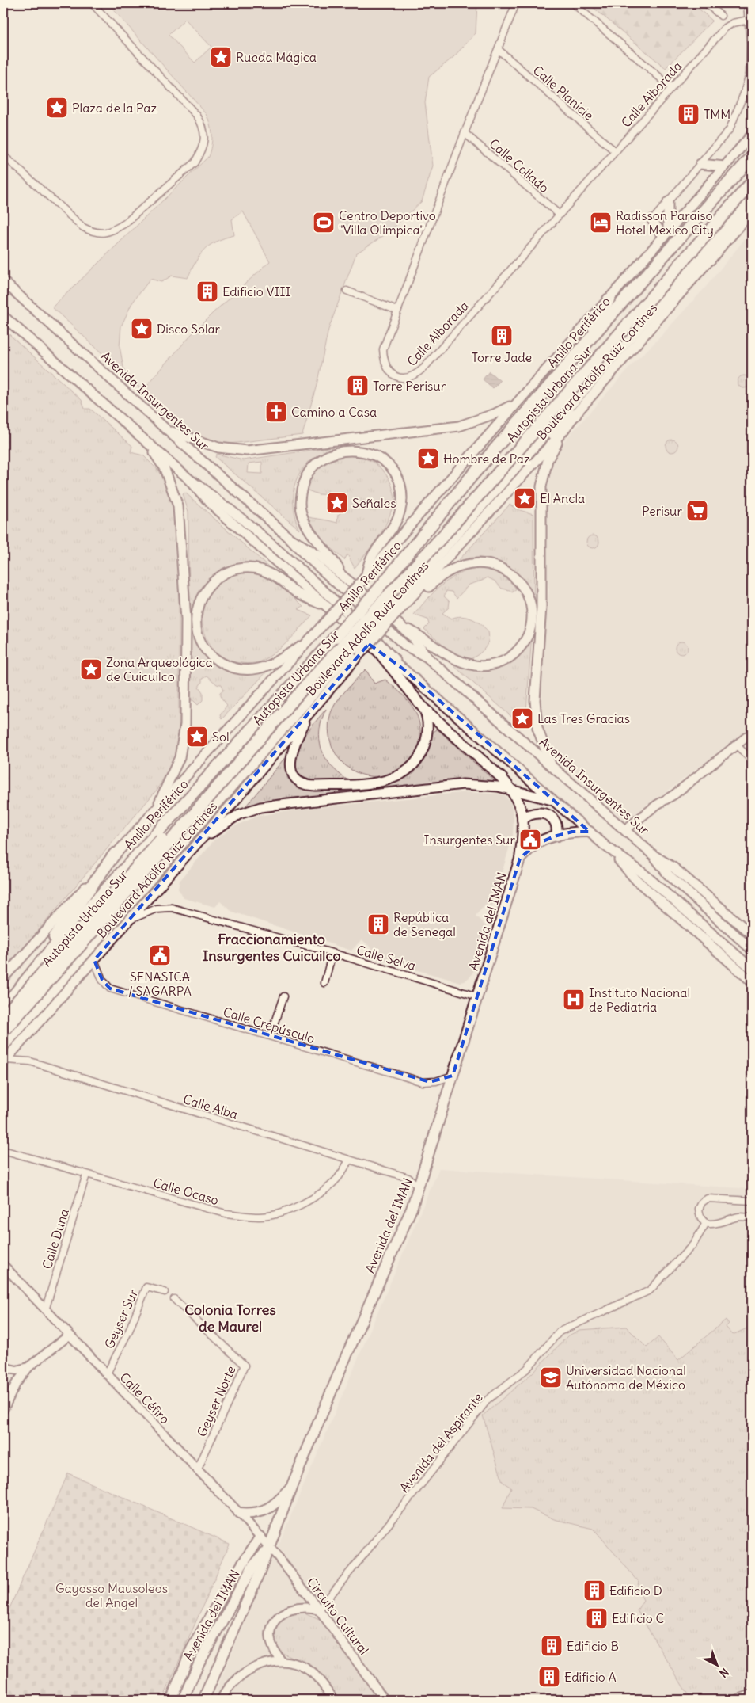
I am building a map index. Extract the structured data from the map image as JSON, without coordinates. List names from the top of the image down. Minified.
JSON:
{"streets":{"highway":["Anillo Periférico","Autopista Urbana Sur"],"main road":["Boulevard Adolfo Ruiz Cortines","Avenida Insurgentes Sur","Avenida del IMAN"],"street":["Calle Planicie","Calle Alborada","Calle Collado","Calle Selva","Calle Crepúsculo","Calle Alba","Calle Ocaso","Calle Duna","Geyser Sur","Calle Céfiro","Geyser Norte","Avenida del Aspirante","Circuito Cultural"]},"crossings":[["Calle Planicie","Calle Alborada"],["Calle Alborada","Calle Collado"],["Boulevard Adolfo Ruiz Cortines","Calle Selva"],["Boulevard Adolfo Ruiz Cortines","Calle Crepúsculo"],["Boulevard Adolfo Ruiz Cortines","Calle Alba"],["Avenida del IMAN","Calle Selva"],["Avenida del IMAN","Calle Crepúsculo"],["Avenida del IMAN","Calle Alba"],["Avenida del IMAN","Calle Céfiro"],["Avenida del IMAN","Circuito Cultural"],["Calle Alba","Calle Ocaso"],["Calle Ocaso","Calle Duna"],["Calle Duna","Calle Céfiro"],["Geyser Sur","Calle Céfiro"],["Calle Céfiro","Geyser Norte"],["Calle Céfiro","Circuito Cultural"],["Avenida del Aspirante","Circuito Cultural"]],"districts":["Fraccionamiento Insurgentes Cuicuilco","Colonia Torres de Maurel"],"parks":["Gayosso Mausoleos del Angel"],"places":{"place":["Rueda Mágica","Plaza de la Paz","Disco Solar","Hombre de Paz","El Ancla","Señales","Zona Arqueológica de Cuicuilco","Las Tres Gracias","Sol"],"building":["TMM","Edificio VIII","Torre Jade","Torre Perisur","República de Senegal","Edificio D","Edificio C","Edificio B","Edificio A"],"sports":["Centro Deportivo \"Villa Olímpica\""],"hotel":["Radisson Paraiso Hotel Mexico City"],"church":["Camino a Casa"],"supermarket":["Perisur"],"public building":["Insurgentes Sur","SENASICA / SAGARPA"],"hospital":["Instituto Nacional de Pediatria"],"school or university":["Universidad Nacional Autónoma de México"]},"north":"bottom right"}
